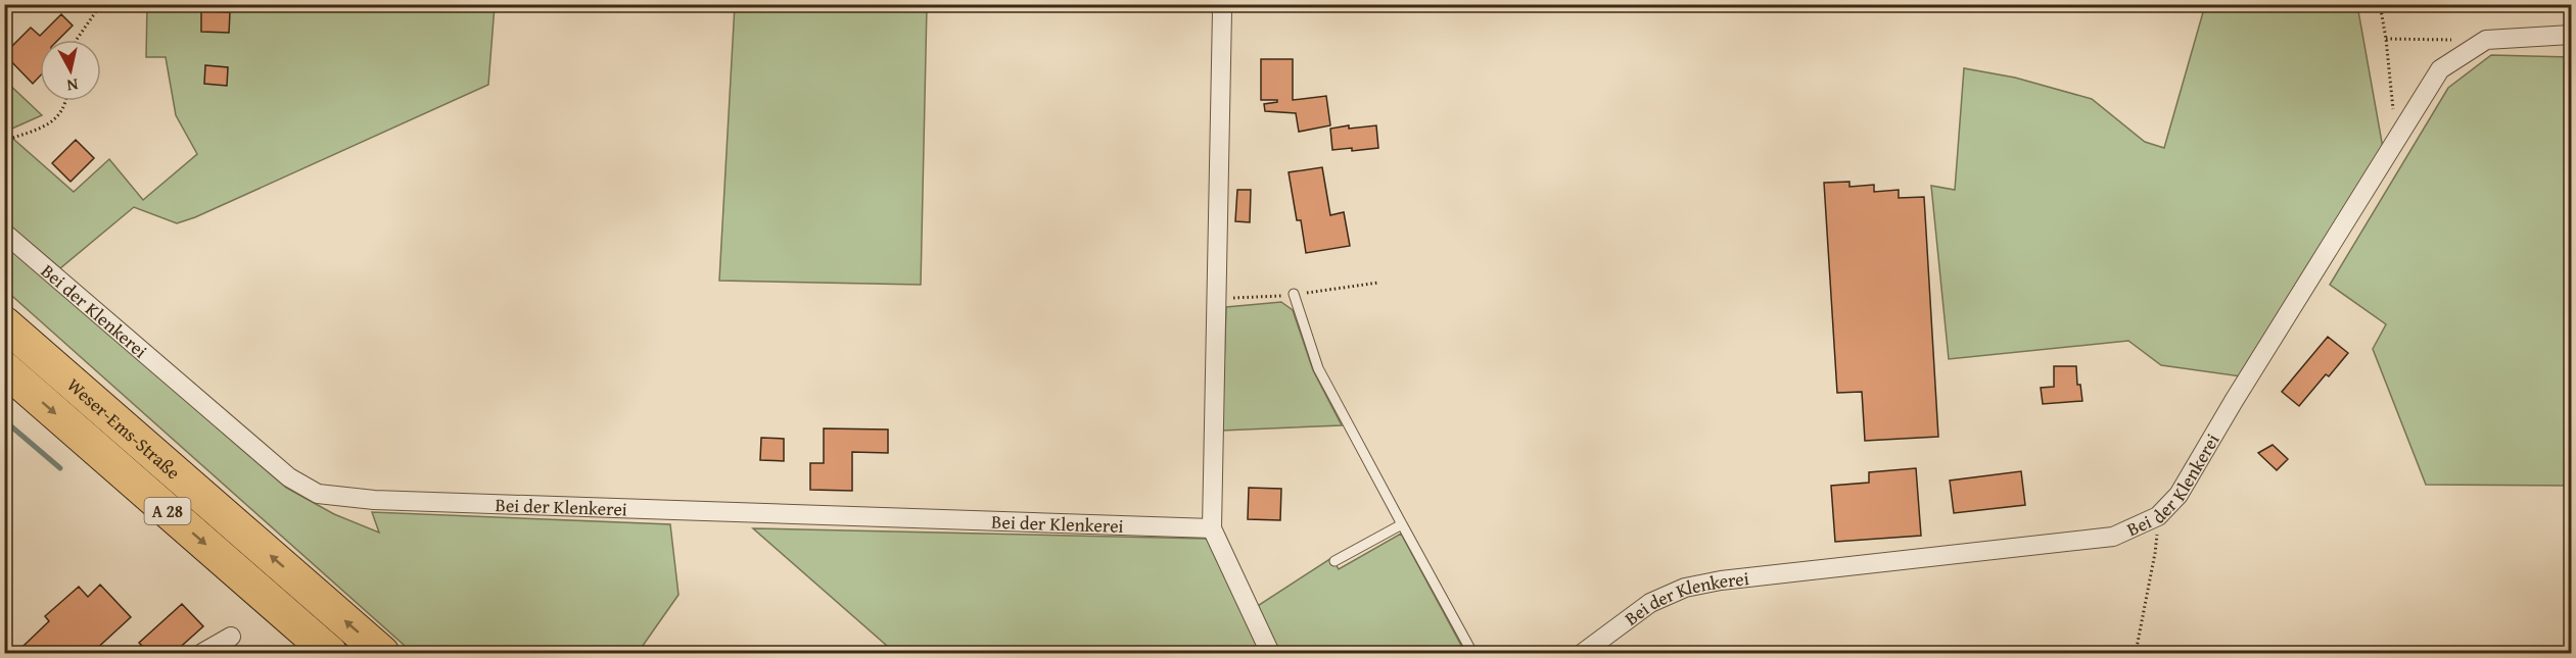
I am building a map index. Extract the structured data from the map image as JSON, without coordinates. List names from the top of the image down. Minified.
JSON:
{"streets":{"highway":["Weser-Ems-Straße","A 28"],"street":["Bei der Klenkerei"]},"north":"bottom"}
